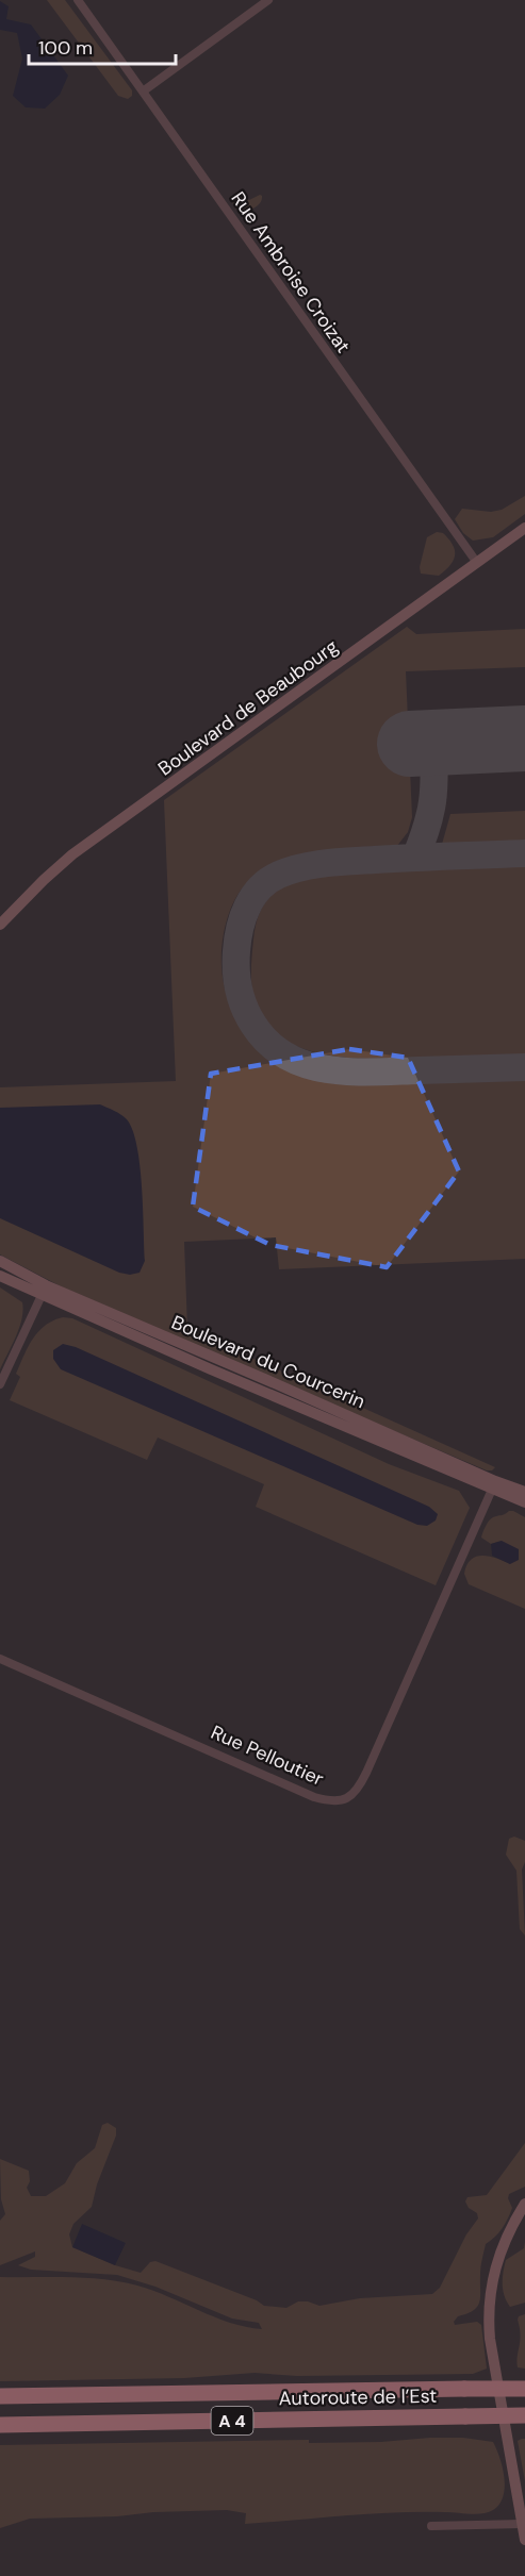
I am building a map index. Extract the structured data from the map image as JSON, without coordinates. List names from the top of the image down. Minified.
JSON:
{"streets":{"highway":["Autoroute de l’Est","A 4"],"main road":["Boulevard de Beaubourg","Boulevard du Courcerin"],"street":["Rue Ambroise Croizat","Rue Pelloutier"]},"crossings":[["Rue Ambroise Croizat","Boulevard de Beaubourg"],["Boulevard du Courcerin","Rue Pelloutier"]],"scale_bar":"100 m"}
